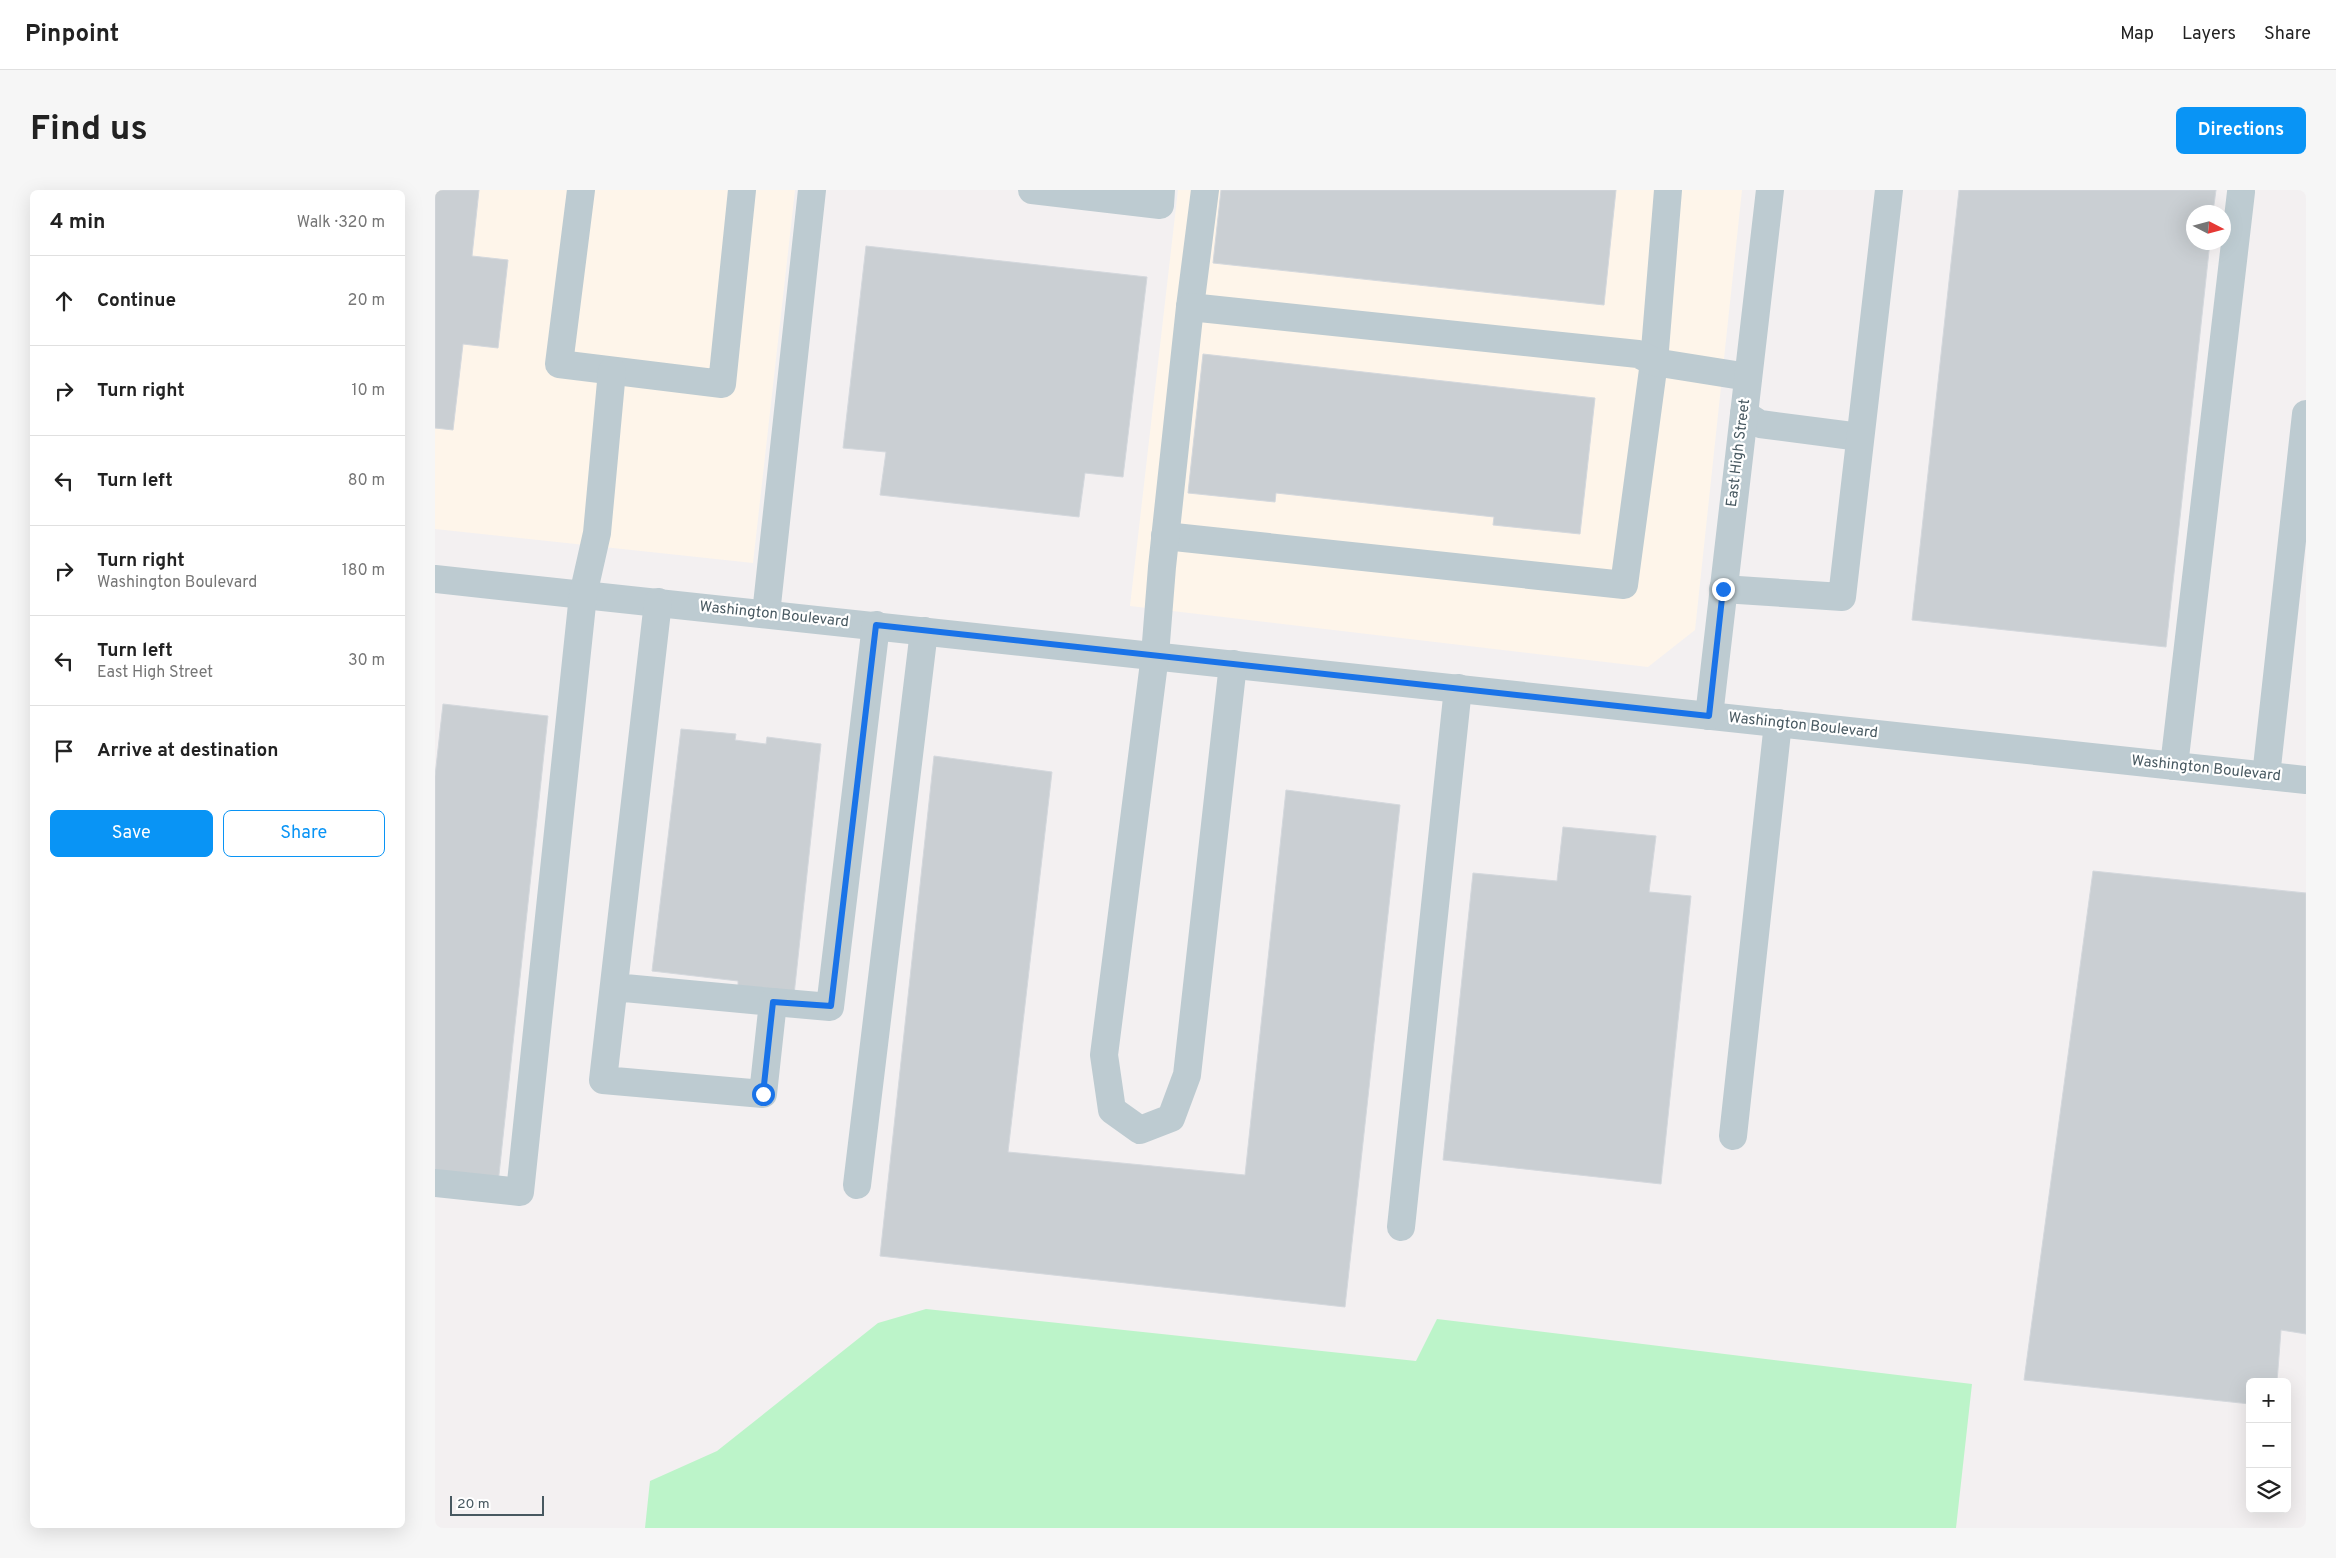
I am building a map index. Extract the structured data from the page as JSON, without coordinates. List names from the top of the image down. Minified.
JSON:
{"streets":{"street":["East High Street","Washington Boulevard"]},"crossings":[["East High Street","Washington Boulevard"]],"scale_bar":"20 m","north":"right","page":{"header":"Pinpoint","nav":["Map","Layers","Share"],"buttons":["Directions",["Save","Share"]],"title":"Find us","heading":["4 min","Walk · 320 m"],"list":[["Continue","20 m"],["Turn right","10 m"],["Turn left","80 m"],["Turn right","Washington Boulevard","180 m"],["Turn left","East High Street","30 m"],"Arrive at destination"],"map_buttons":["+","−"],"scale":"20 m"}}
